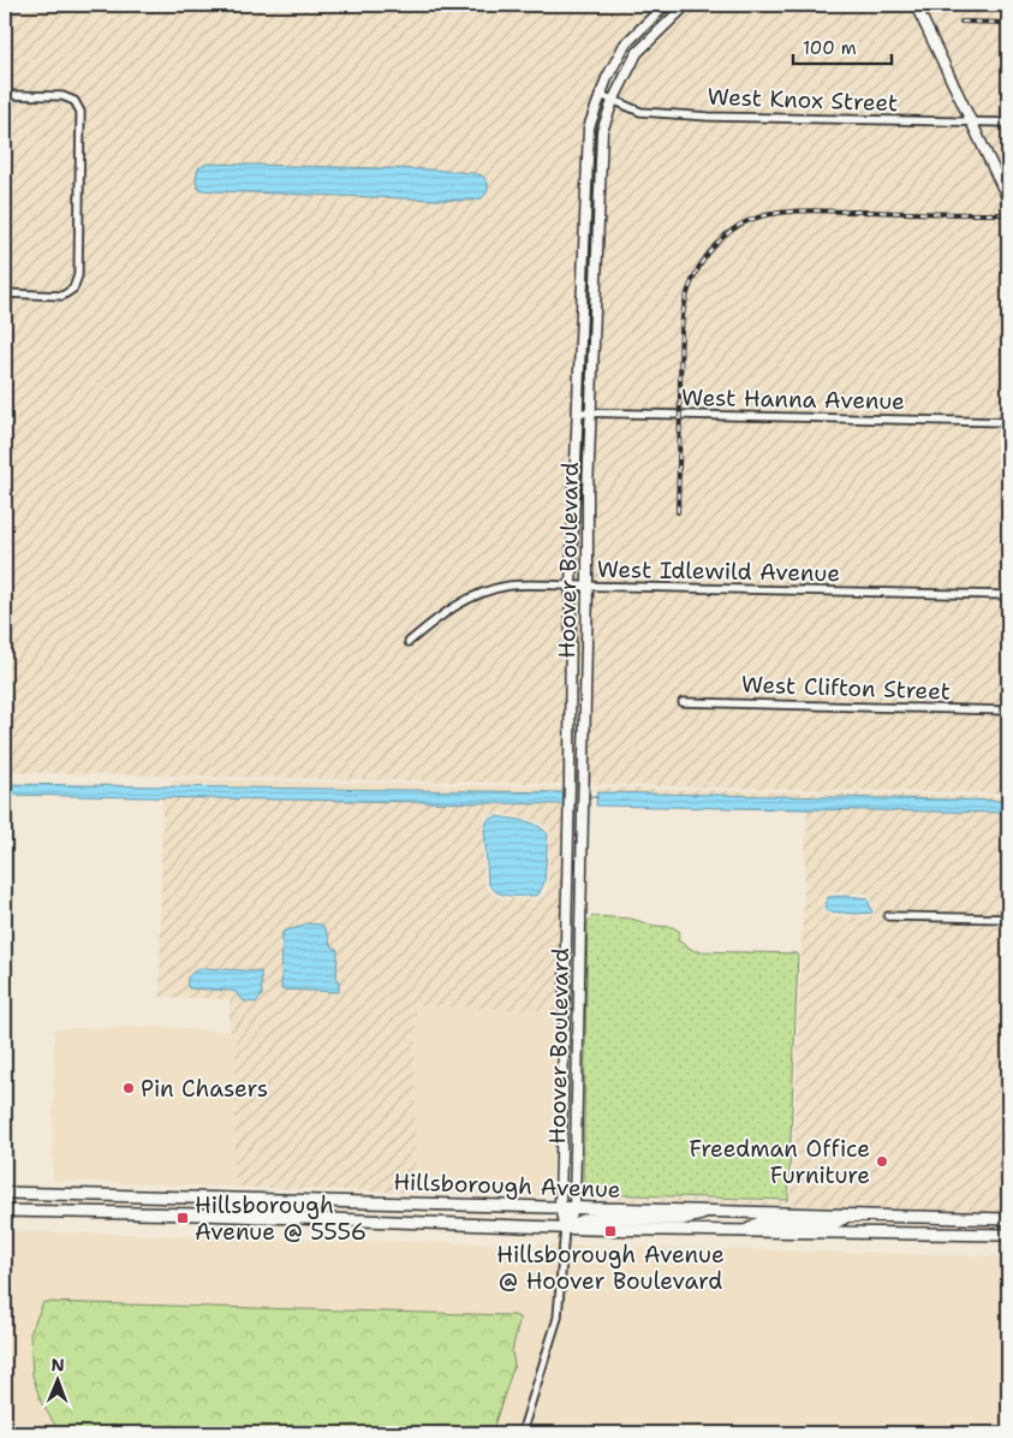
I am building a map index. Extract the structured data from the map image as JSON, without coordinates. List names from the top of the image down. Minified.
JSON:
{"streets":{"main road":["Hoover Boulevard","Hillsborough Avenue"],"street":["West Knox Street","West Hanna Avenue","West Idlewild Avenue","West Clifton Street"]},"crossings":[["West Knox Street","Hoover Boulevard"],["West Hanna Avenue","Hoover Boulevard"],["Hoover Boulevard","West Idlewild Avenue"],["Hoover Boulevard","Hillsborough Avenue"]],"places":{"other":["Pin Chasers","Freedman Office Furniture"],"transit":["Hillsborough Avenue @ 5556","Hillsborough Avenue @ Hoover Boulevard"]},"scale_bar":"100 m","north":"top"}
